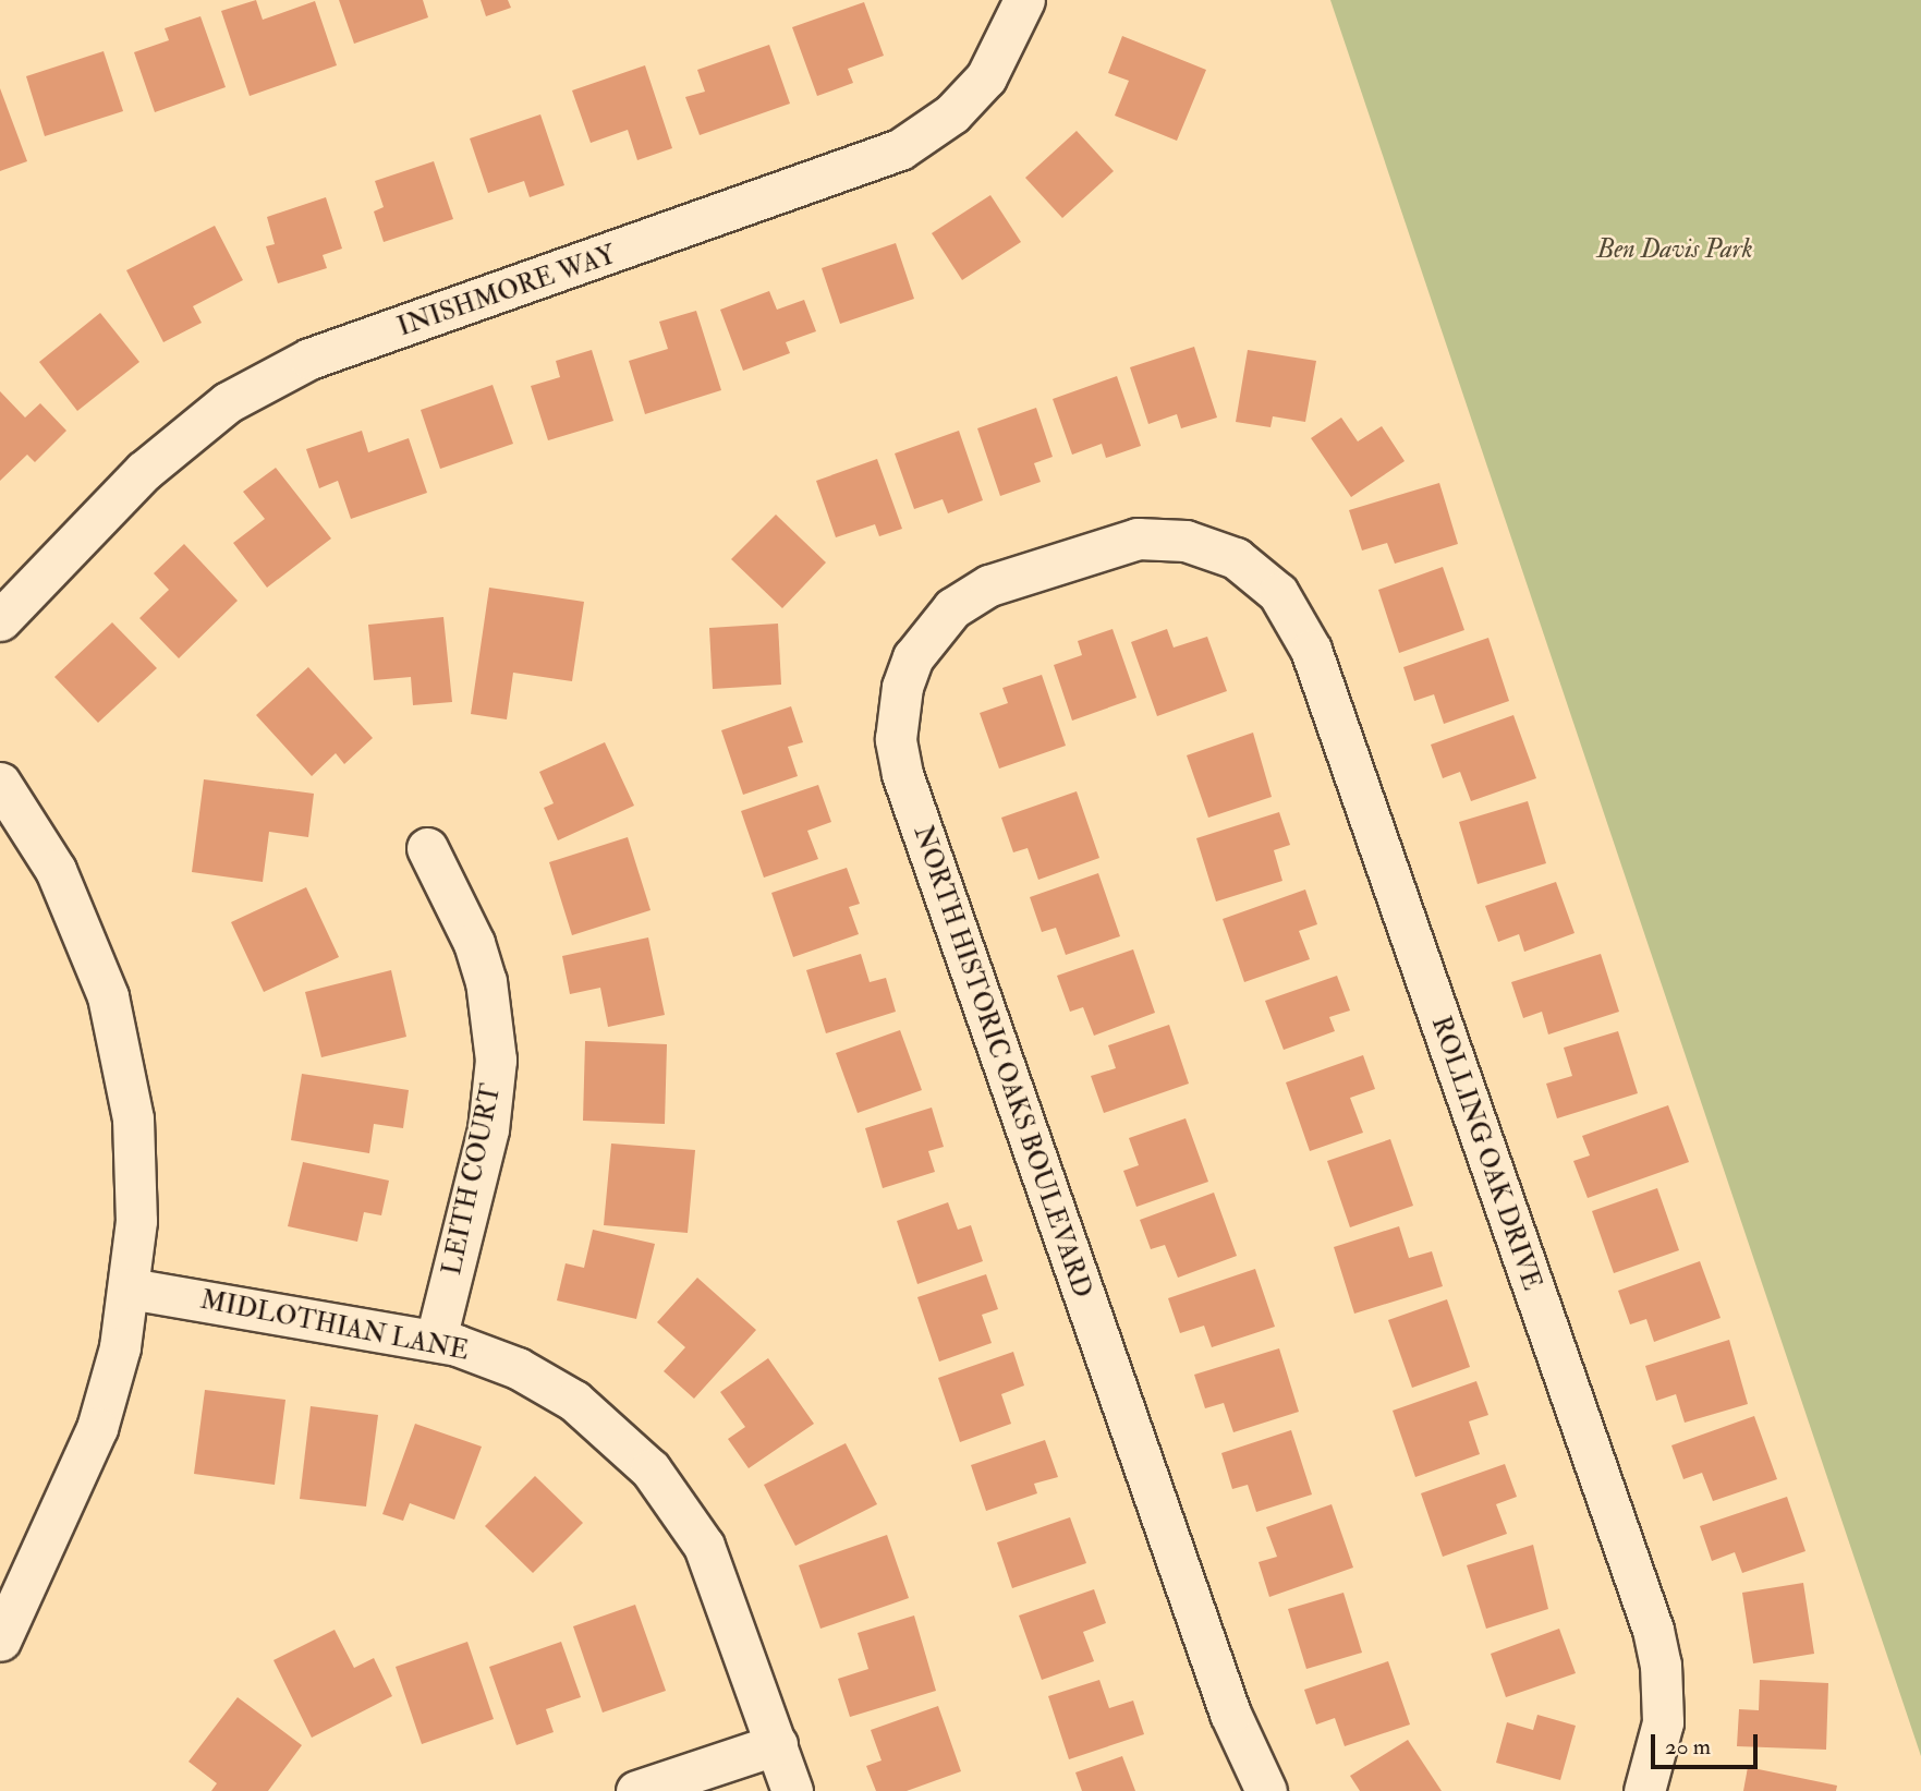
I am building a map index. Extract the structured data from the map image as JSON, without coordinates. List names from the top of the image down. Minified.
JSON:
{"streets":{"street":["INISHMORE WAY","NORTH HISTORIC OAKS BOULEVARD","ROLLING OAK DRIVE","LEITH COURT","MIDLOTHIAN LANE"]},"crossings":[["NORTH HISTORIC OAKS BOULEVARD","ROLLING OAK DRIVE"],["LEITH COURT","MIDLOTHIAN LANE"]],"parks":["Ben Davis Park"],"scale_bar":"20 m"}
